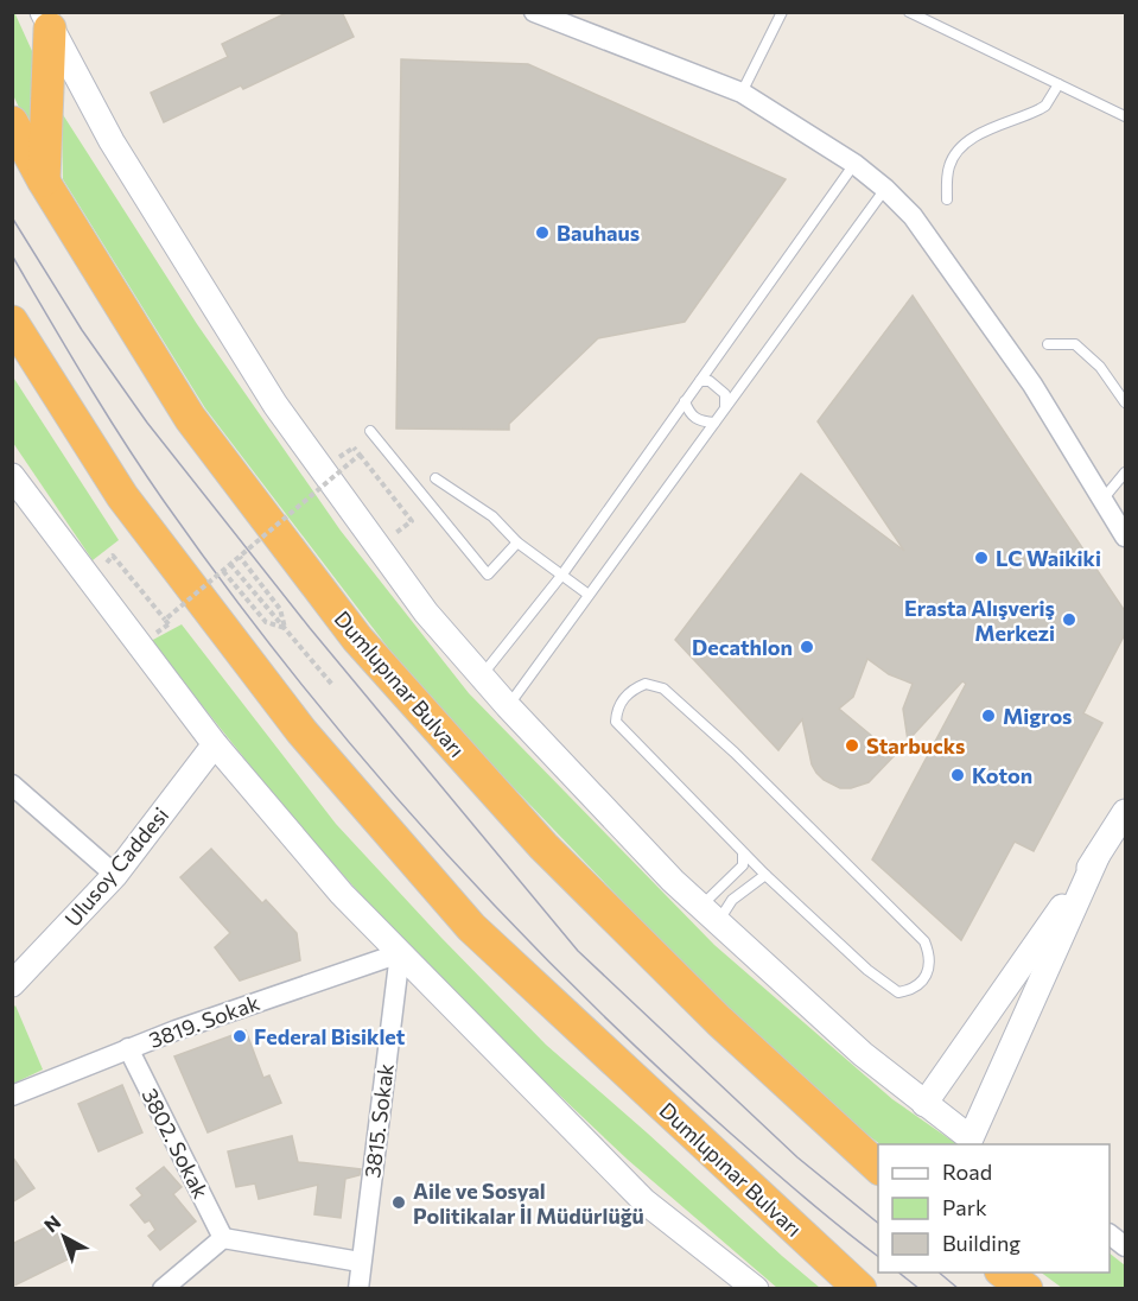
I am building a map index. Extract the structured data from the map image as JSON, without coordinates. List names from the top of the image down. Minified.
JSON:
{"streets":{"highway":["Dumlupınar Bulvarı"],"street":["Ulusoy Caddesi","3819. Sokak","3815. Sokak","3802. Sokak"]},"crossings":[["3819. Sokak","3815. Sokak"],["3819. Sokak","3802. Sokak"]],"places":["Bauhaus","LC Waikiki","Erasta Alışveriş Merkezi","Decathlon","Migros","Starbucks","Koton","Federal Bisiklet","Aile ve Sosyal Politikalar İl Müdürlüğü"],"legend":["Road","Park","Building"],"north":"top left"}
